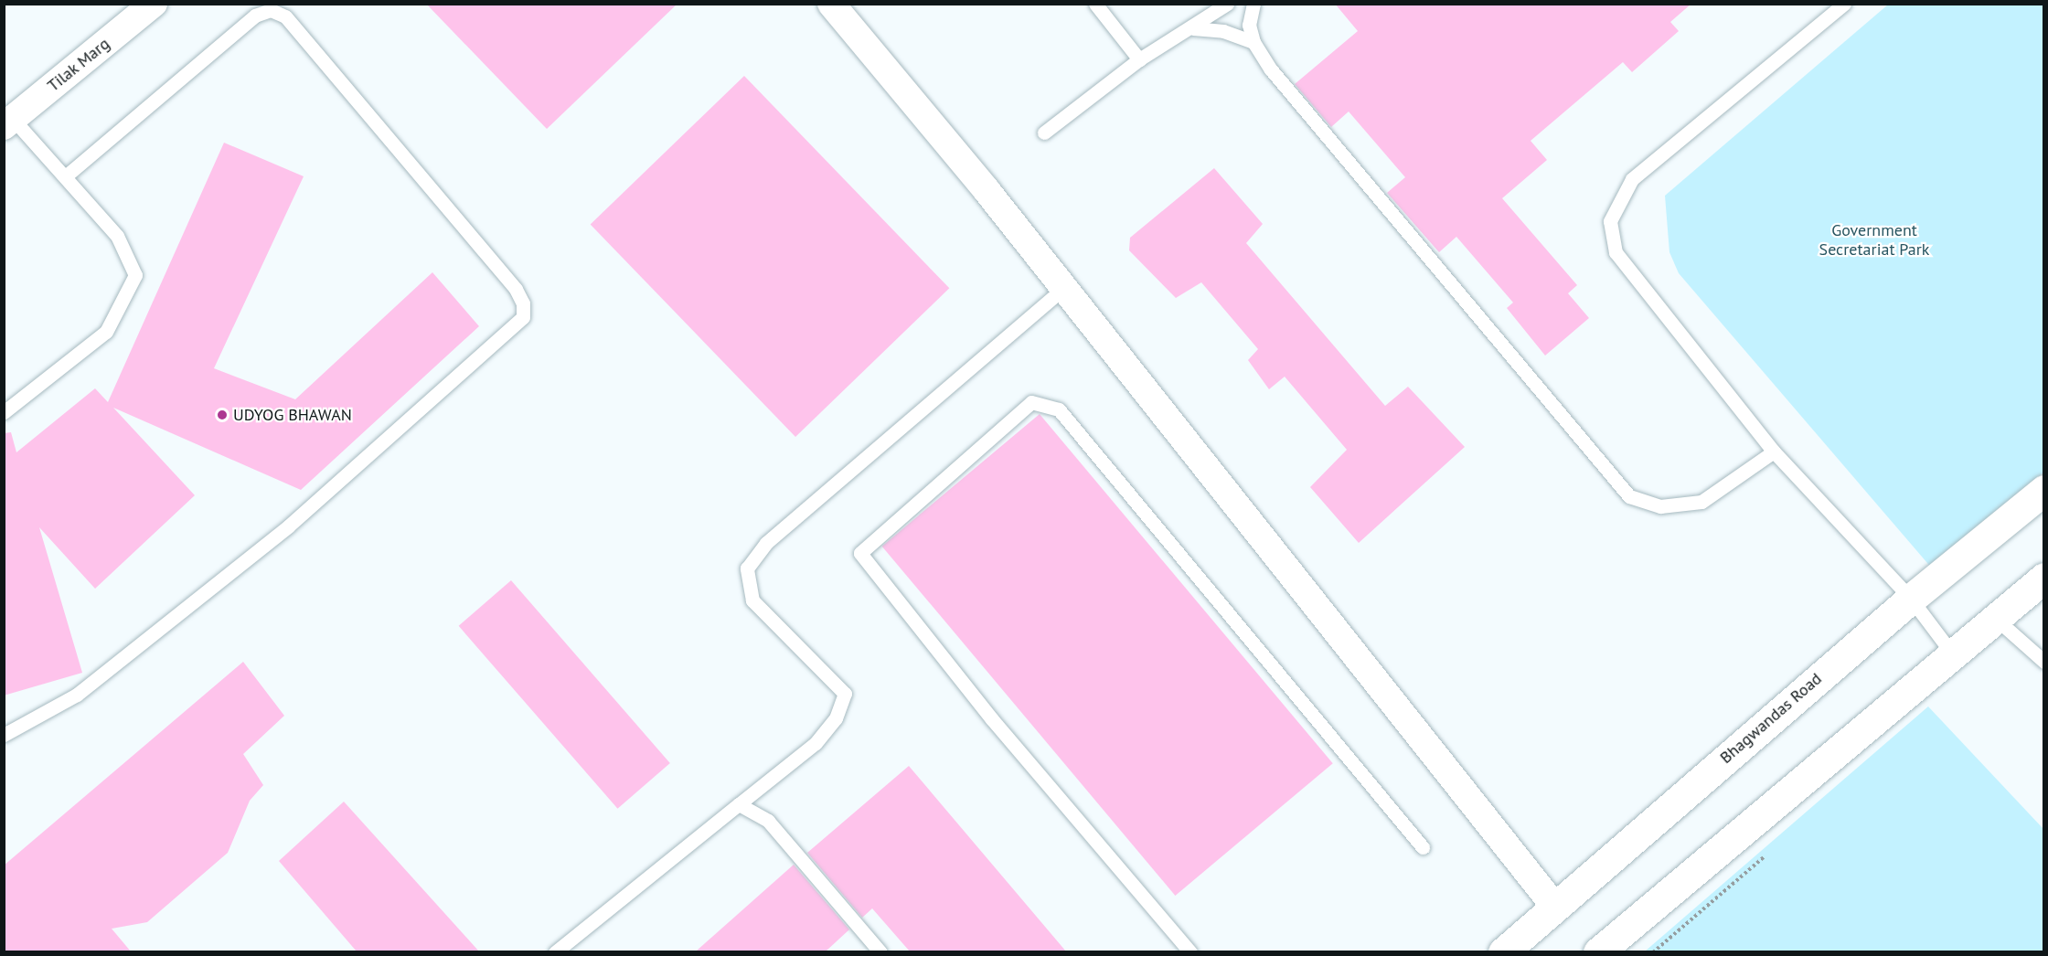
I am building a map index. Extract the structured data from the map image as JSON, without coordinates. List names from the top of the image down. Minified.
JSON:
{"streets":{"street":["Tilak Marg","Bhagwandas Road"]},"parks":["Government Secretariat Park"],"places":["UDYOG BHAWAN"]}
